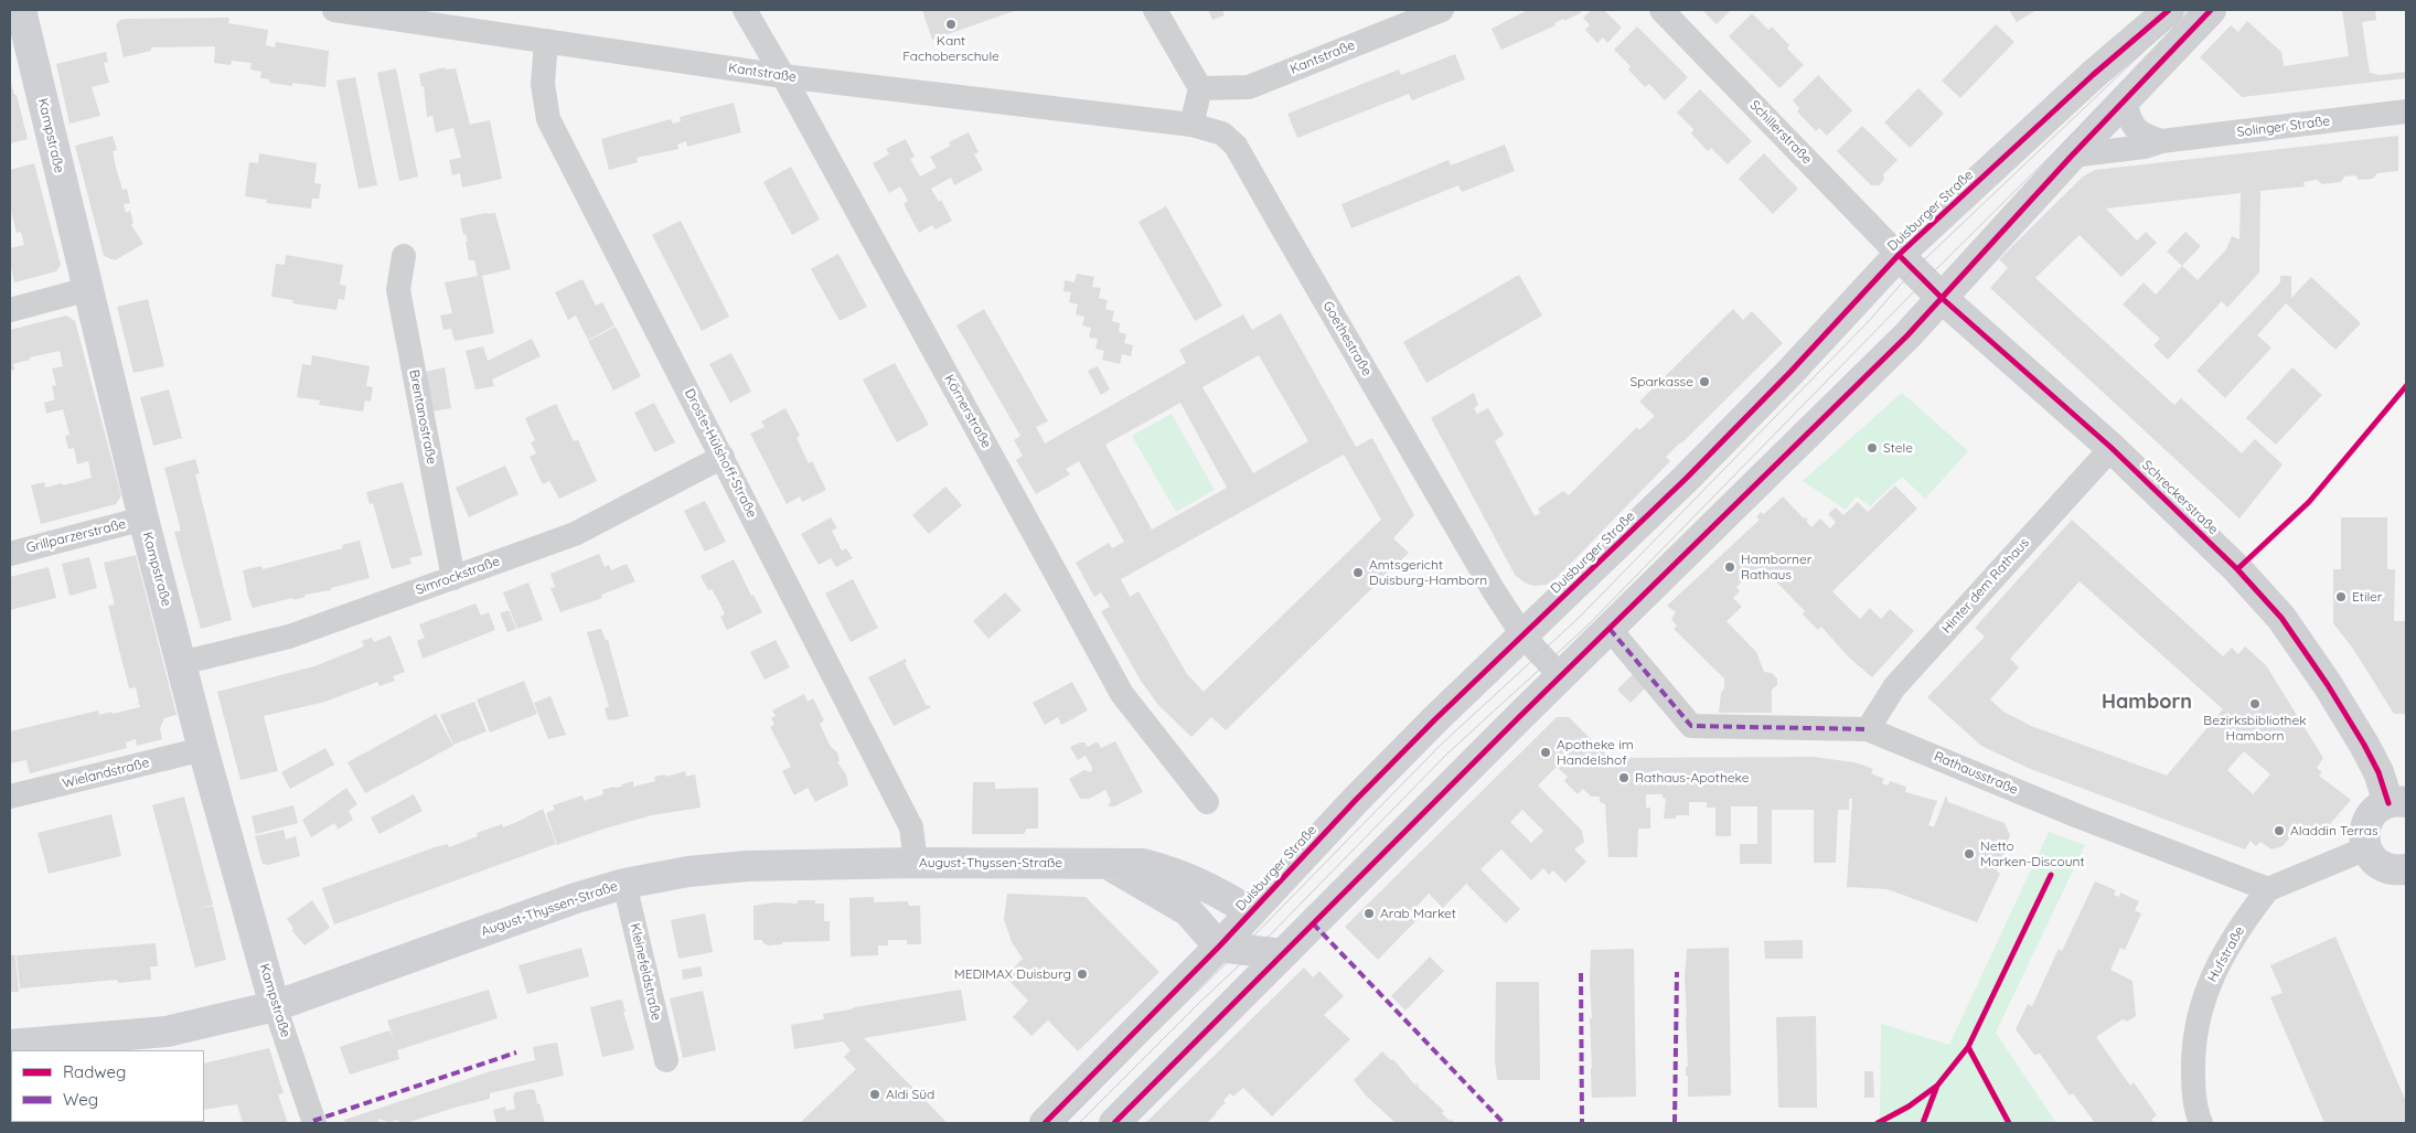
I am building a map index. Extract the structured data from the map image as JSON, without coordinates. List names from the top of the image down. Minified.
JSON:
{"streets":{"street":["Kantstraße","Solinger Straße","Schillerstraße","Kampstraße","Duisburger Straße","Goethestraße","Körnerstraße","Brentanostraße","Droste-Hülshoff-Straße","Schreckerstraße","Grillparzerstraße","Simrockstraße","Hinter dem Rathaus","Wielandstraße","Rathausstraße","August-Thyssen-Straße","Hufstraße","Kleinefeldstraße"]},"crossings":[["Kantstraße","Goethestraße"],["Kantstraße","Körnerstraße"],["Kantstraße","Droste-Hülshoff-Straße"],["Schillerstraße","Duisburger Straße"],["Schillerstraße","Schreckerstraße"],["Kampstraße","Grillparzerstraße"],["Kampstraße","Simrockstraße"],["Kampstraße","Wielandstraße"],["Kampstraße","August-Thyssen-Straße"],["Duisburger Straße","Goethestraße"],["Duisburger Straße","Schreckerstraße"],["Duisburger Straße","August-Thyssen-Straße"],["Brentanostraße","Simrockstraße"],["Droste-Hülshoff-Straße","Simrockstraße"],["Droste-Hülshoff-Straße","August-Thyssen-Straße"],["Schreckerstraße","Hinter dem Rathaus"],["Hinter dem Rathaus","Rathausstraße"],["Rathausstraße","Hufstraße"],["August-Thyssen-Straße","Kleinefeldstraße"]],"districts":["Hamborn"],"places":["Kant Fachoberschule","Sparkasse","Stele","Hamborner Rathaus","Amtsgericht Duisburg-Hamborn","Etiler","Bezirksbibliothek Hamborn","Apotheke im Handelshof","Rathaus-Apotheke","Aladdin Terras","Netto Marken-Discount","Arab Market","MEDIMAX Duisburg","Aldi Süd"],"legend":["Radweg","Weg"]}
